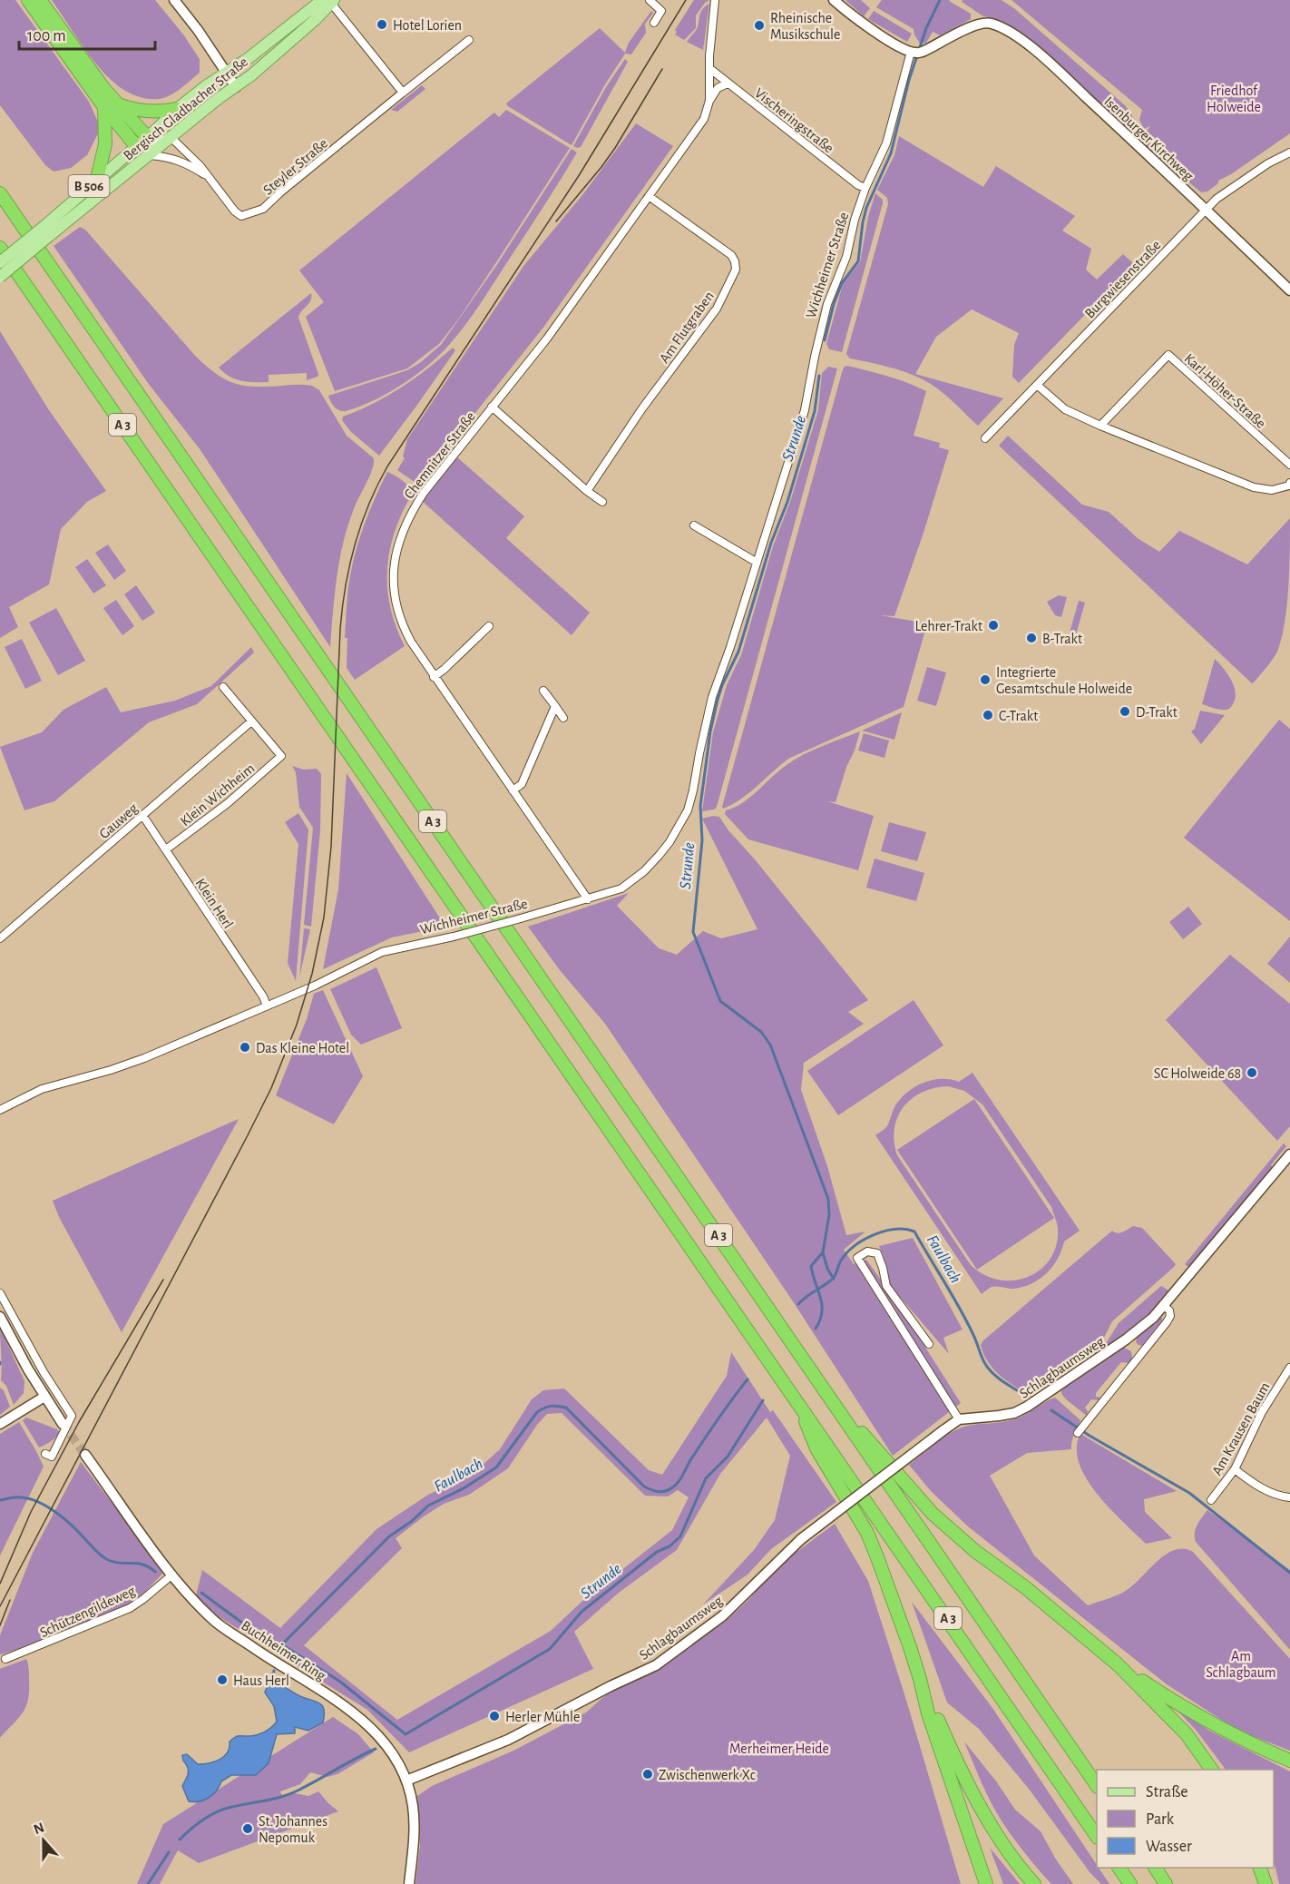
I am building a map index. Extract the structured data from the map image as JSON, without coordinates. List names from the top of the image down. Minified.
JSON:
{"streets":{"highway":["A 3"],"main road":["Bergisch Gladbacher Straße","Isenburger Kirchweg","B 506","Schlagbaumsweg","Buchheimer Ring"],"street":["Vischeringstraße","Steyler Straße","Wichheimer Straße","Burgwiesenstraße","Am Flutgraben","Karl-Höher-Straße","Chemnitzer Straße","Klein Wichheim","Gauweg","Klein Herl","Am Krausen Baum","Schützengildeweg"]},"crossings":[["Bergisch Gladbacher Straße","Steyler Straße"],["Vischeringstraße","Wichheimer Straße"],["Vischeringstraße","Chemnitzer Straße"],["Isenburger Kirchweg","Wichheimer Straße"],["Isenburger Kirchweg","Burgwiesenstraße"],["Wichheimer Straße","Chemnitzer Straße"],["Wichheimer Straße","Klein Herl"],["Am Flutgraben","Chemnitzer Straße"],["Klein Wichheim","Gauweg"],["Klein Wichheim","Klein Herl"],["Gauweg","Klein Herl"],["Schlagbaumsweg","Buchheimer Ring"],["Schützengildeweg","Buchheimer Ring"]],"water":["Strunde","Faulbach"],"parks":["Friedhof Holweide","Am Schlagbaum","Merheimer Heide"],"places":["Hotel Lorien","Rheinische Musikschule","Lehrer-Trakt","B-Trakt","Integrierte Gesamtschule Holweide","D-Trakt","C-Trakt","Das Kleine Hotel","SC Holweide 68","Haus Herl","Herler Mühle","Zwischenwerk Xc","St. Johannes Nepomuk"],"legend":["Straße","Park","Wasser"],"scale_bar":"100 m","north":"top"}
